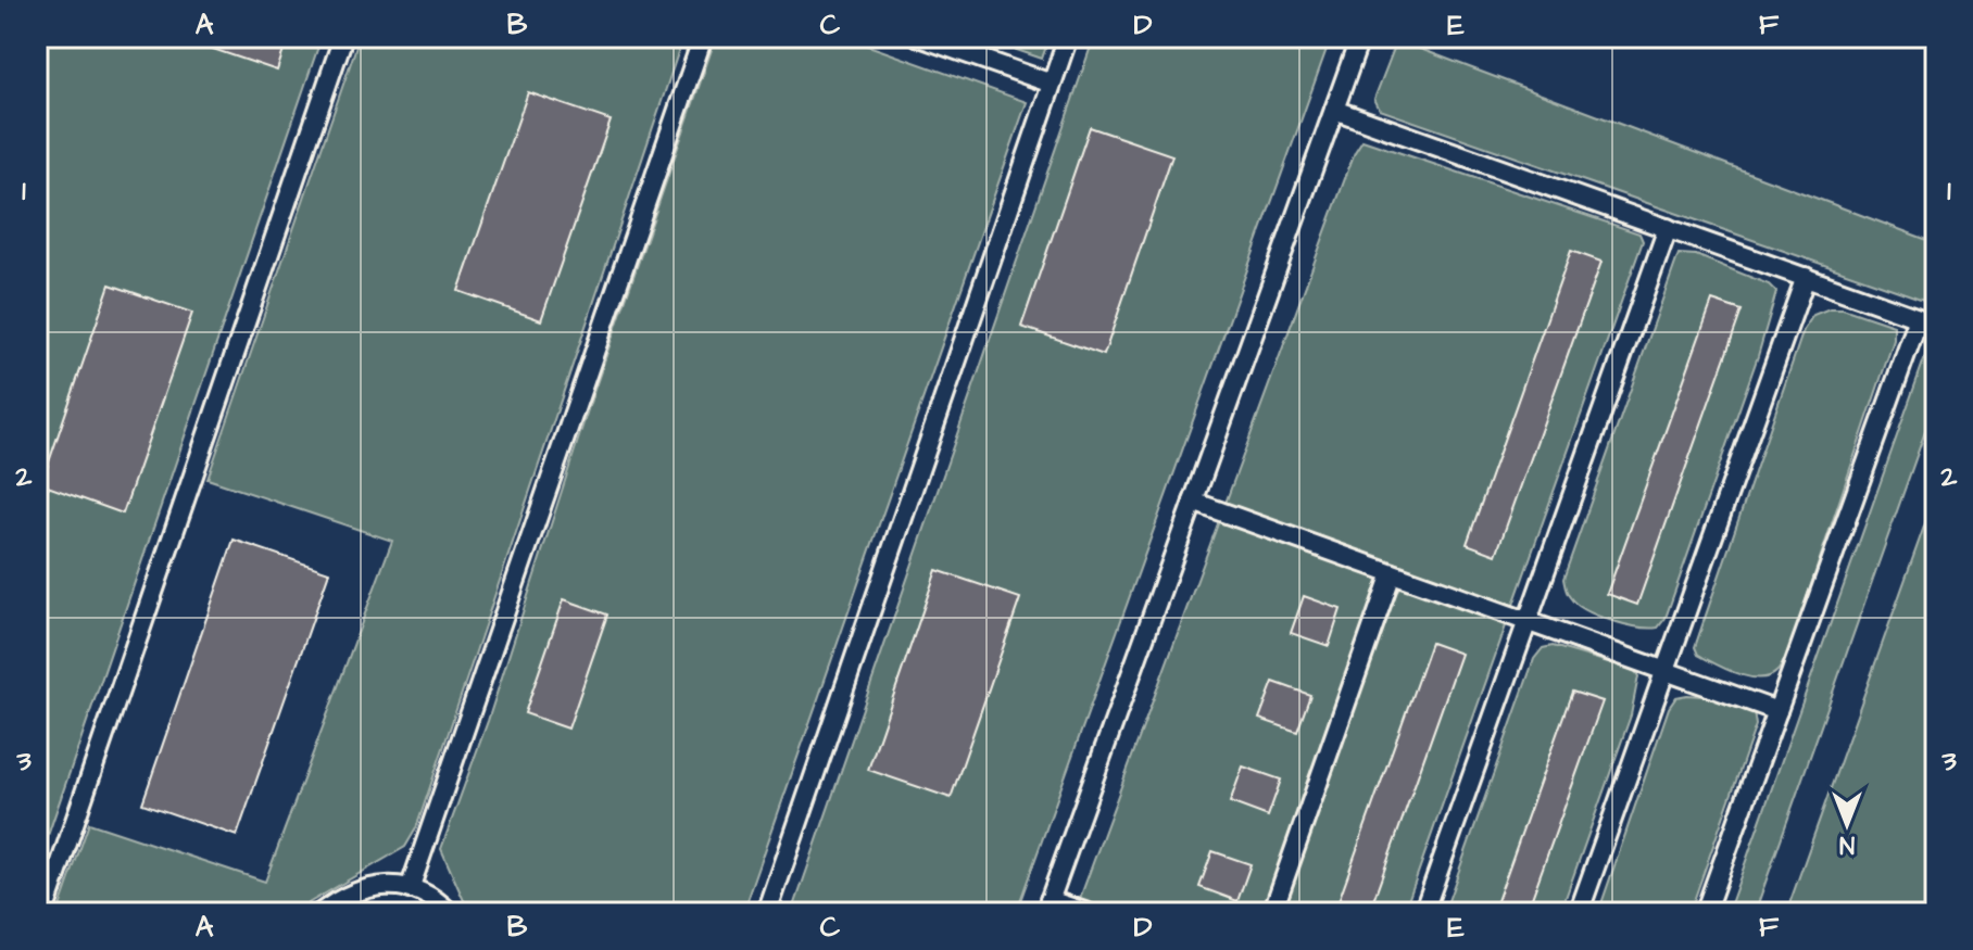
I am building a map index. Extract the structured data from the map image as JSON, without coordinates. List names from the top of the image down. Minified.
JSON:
{"north":"bottom","grid":{"columns":["A","B","C","D","E","F"],"rows":["1","2","3"]}}
